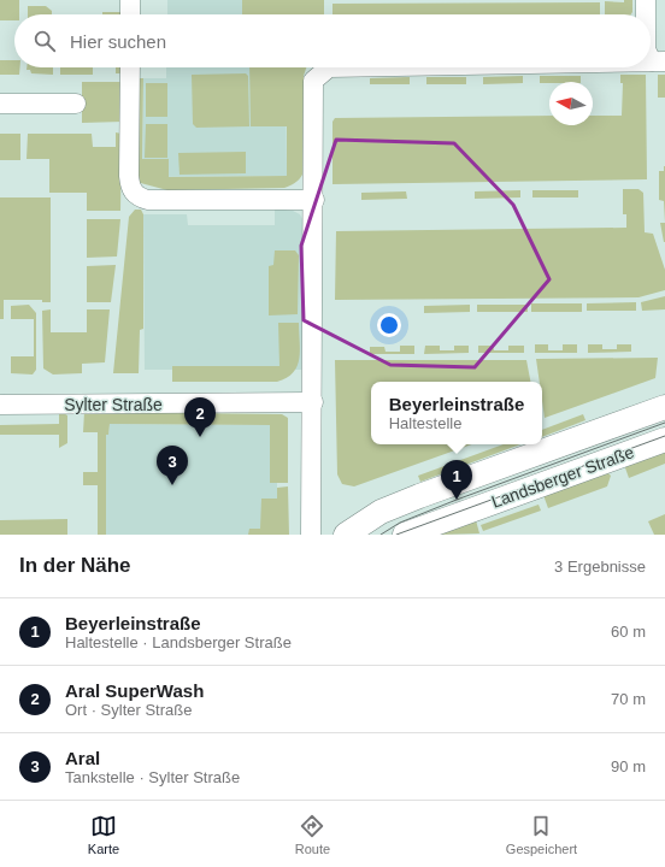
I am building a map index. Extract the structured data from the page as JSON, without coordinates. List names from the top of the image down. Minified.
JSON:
{"streets":{"street":["Sylter Straße","Landsberger Straße"]},"north":"left","page":{"search":"Hier suchen","popup":["Beyerleinstraße","Haltestelle"],"pins":["2","3","1"],"heading":["In der Nähe","3 Ergebnisse"],"list":[{"mark":"1","name":"Beyerleinstraße","note":"Haltestelle · Landsberger Straße","value":"60 m"},{"mark":"2","name":"Aral SuperWash","note":"Ort · Sylter Straße","value":"70 m"},{"mark":"3","name":"Aral","note":"Tankstelle · Sylter Straße","value":"90 m"}],"nav":["Karte","Route","Gespeichert"]}}
